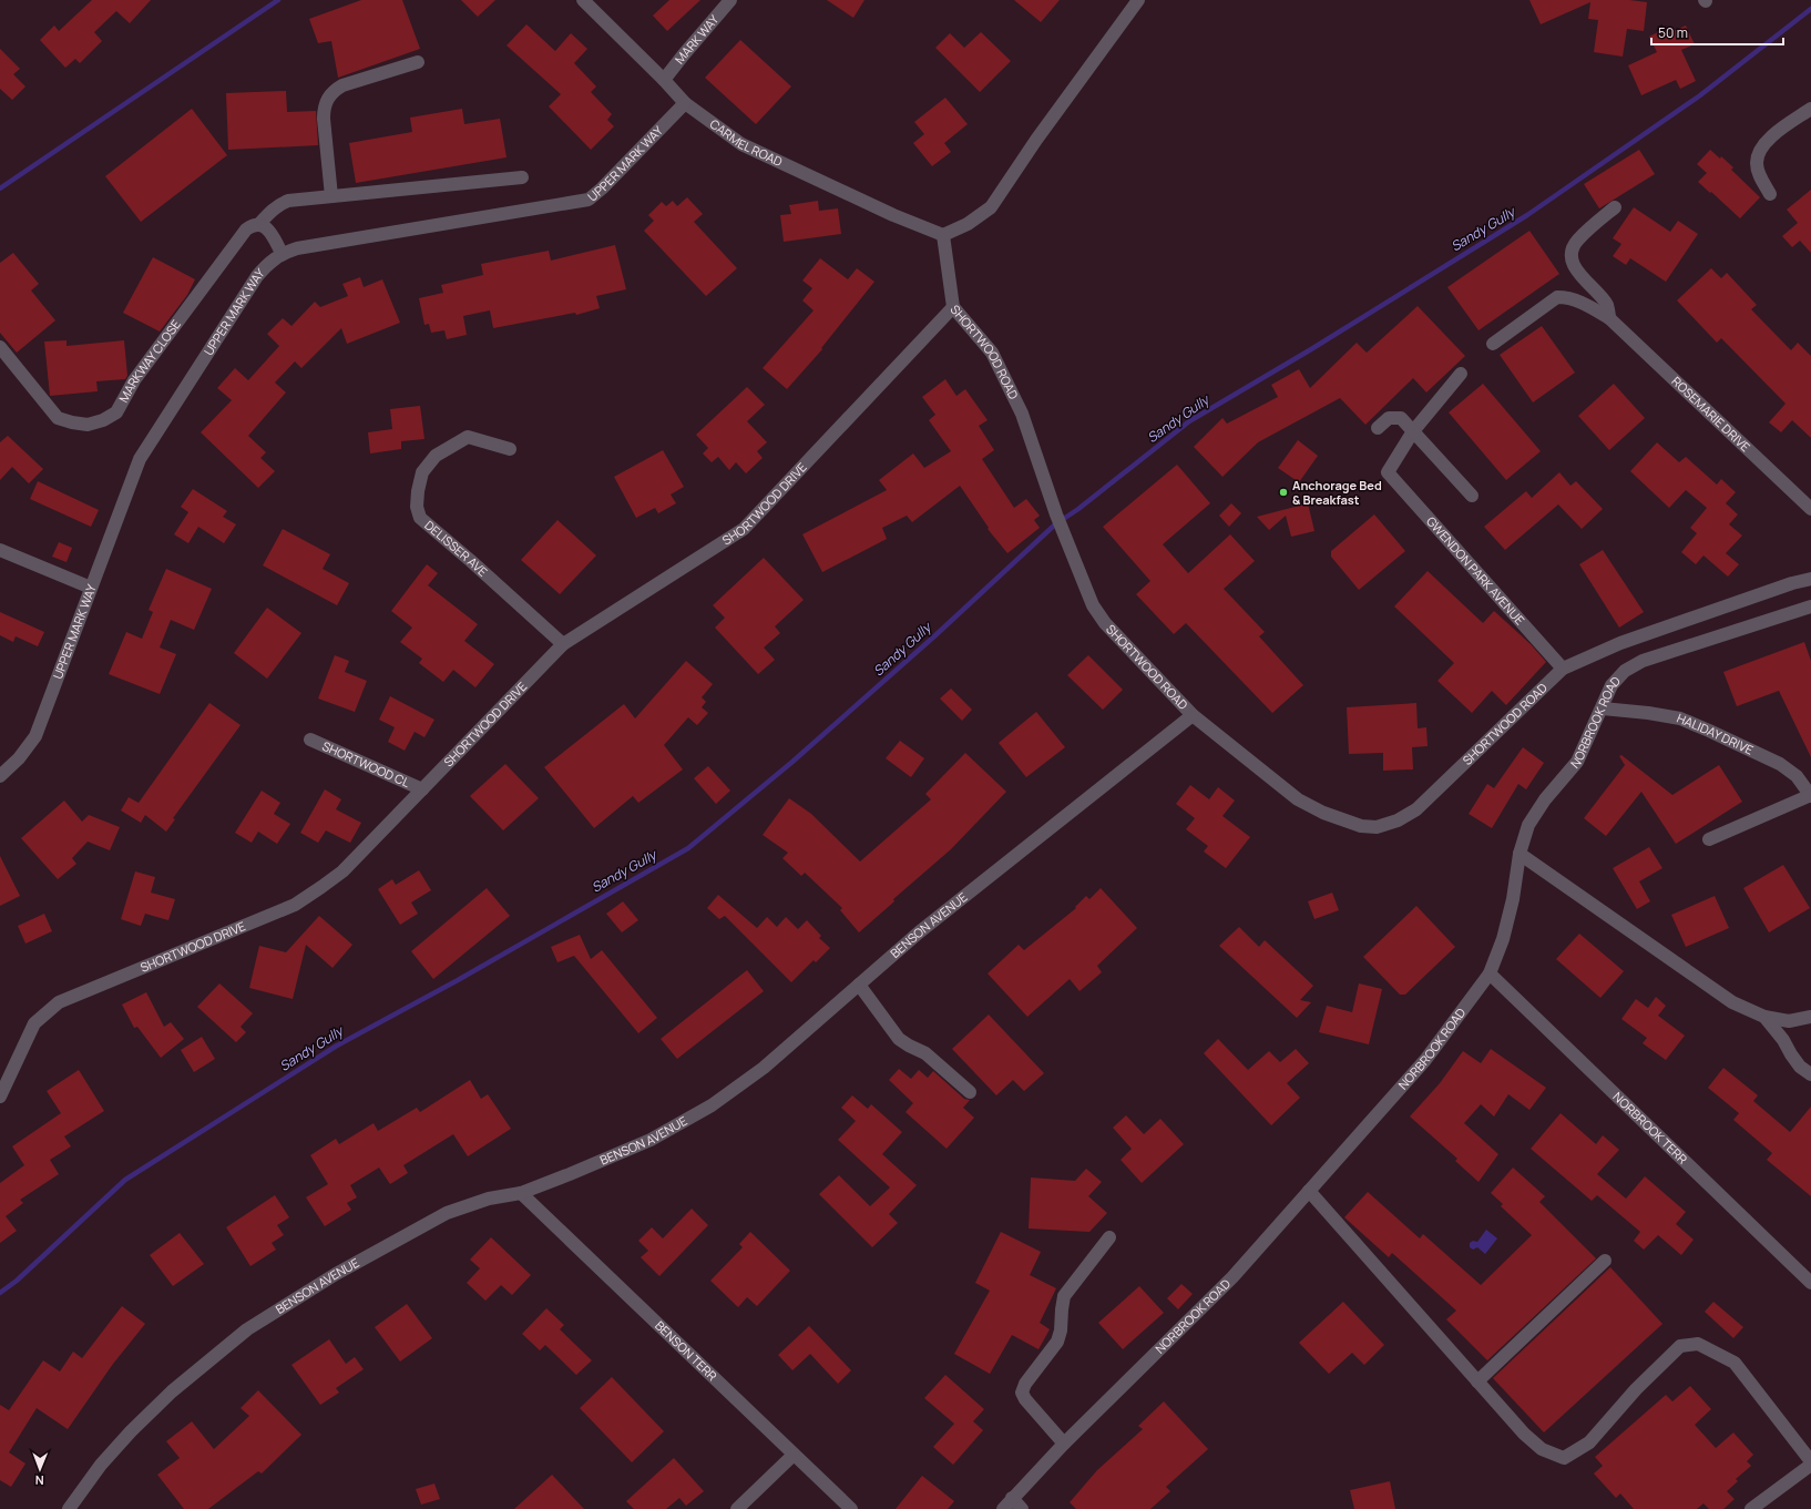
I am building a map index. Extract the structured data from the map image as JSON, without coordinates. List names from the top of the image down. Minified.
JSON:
{"streets":{"street":["MARK WAY","CARMEL ROAD","UPPER MARK WAY","SHORTWOOD ROAD","MARKWAY CLOSE","ROSEMARIE DRIVE","SHORTWOOD DRIVE","DELISSER AVE","GWENDON PARK AVENUE","NORBROOK ROAD","HALIDAY DRIVE","SHORTWOOD CL","BENSON AVENUE","NORBROOK TERR","BENSON TERR"]},"crossings":[["MARK WAY","CARMEL ROAD"],["CARMEL ROAD","UPPER MARK WAY"],["CARMEL ROAD","SHORTWOOD ROAD"],["SHORTWOOD ROAD","SHORTWOOD DRIVE"],["SHORTWOOD ROAD","GWENDON PARK AVENUE"],["SHORTWOOD ROAD","BENSON AVENUE"],["SHORTWOOD DRIVE","DELISSER AVE"],["SHORTWOOD DRIVE","SHORTWOOD CL"],["NORBROOK ROAD","HALIDAY DRIVE"],["NORBROOK ROAD","NORBROOK TERR"],["BENSON AVENUE","BENSON TERR"]],"water":["Sandy Gully"],"places":["Anchorage Bed & Breakfast"],"scale_bar":"50 m","north":"bottom"}
